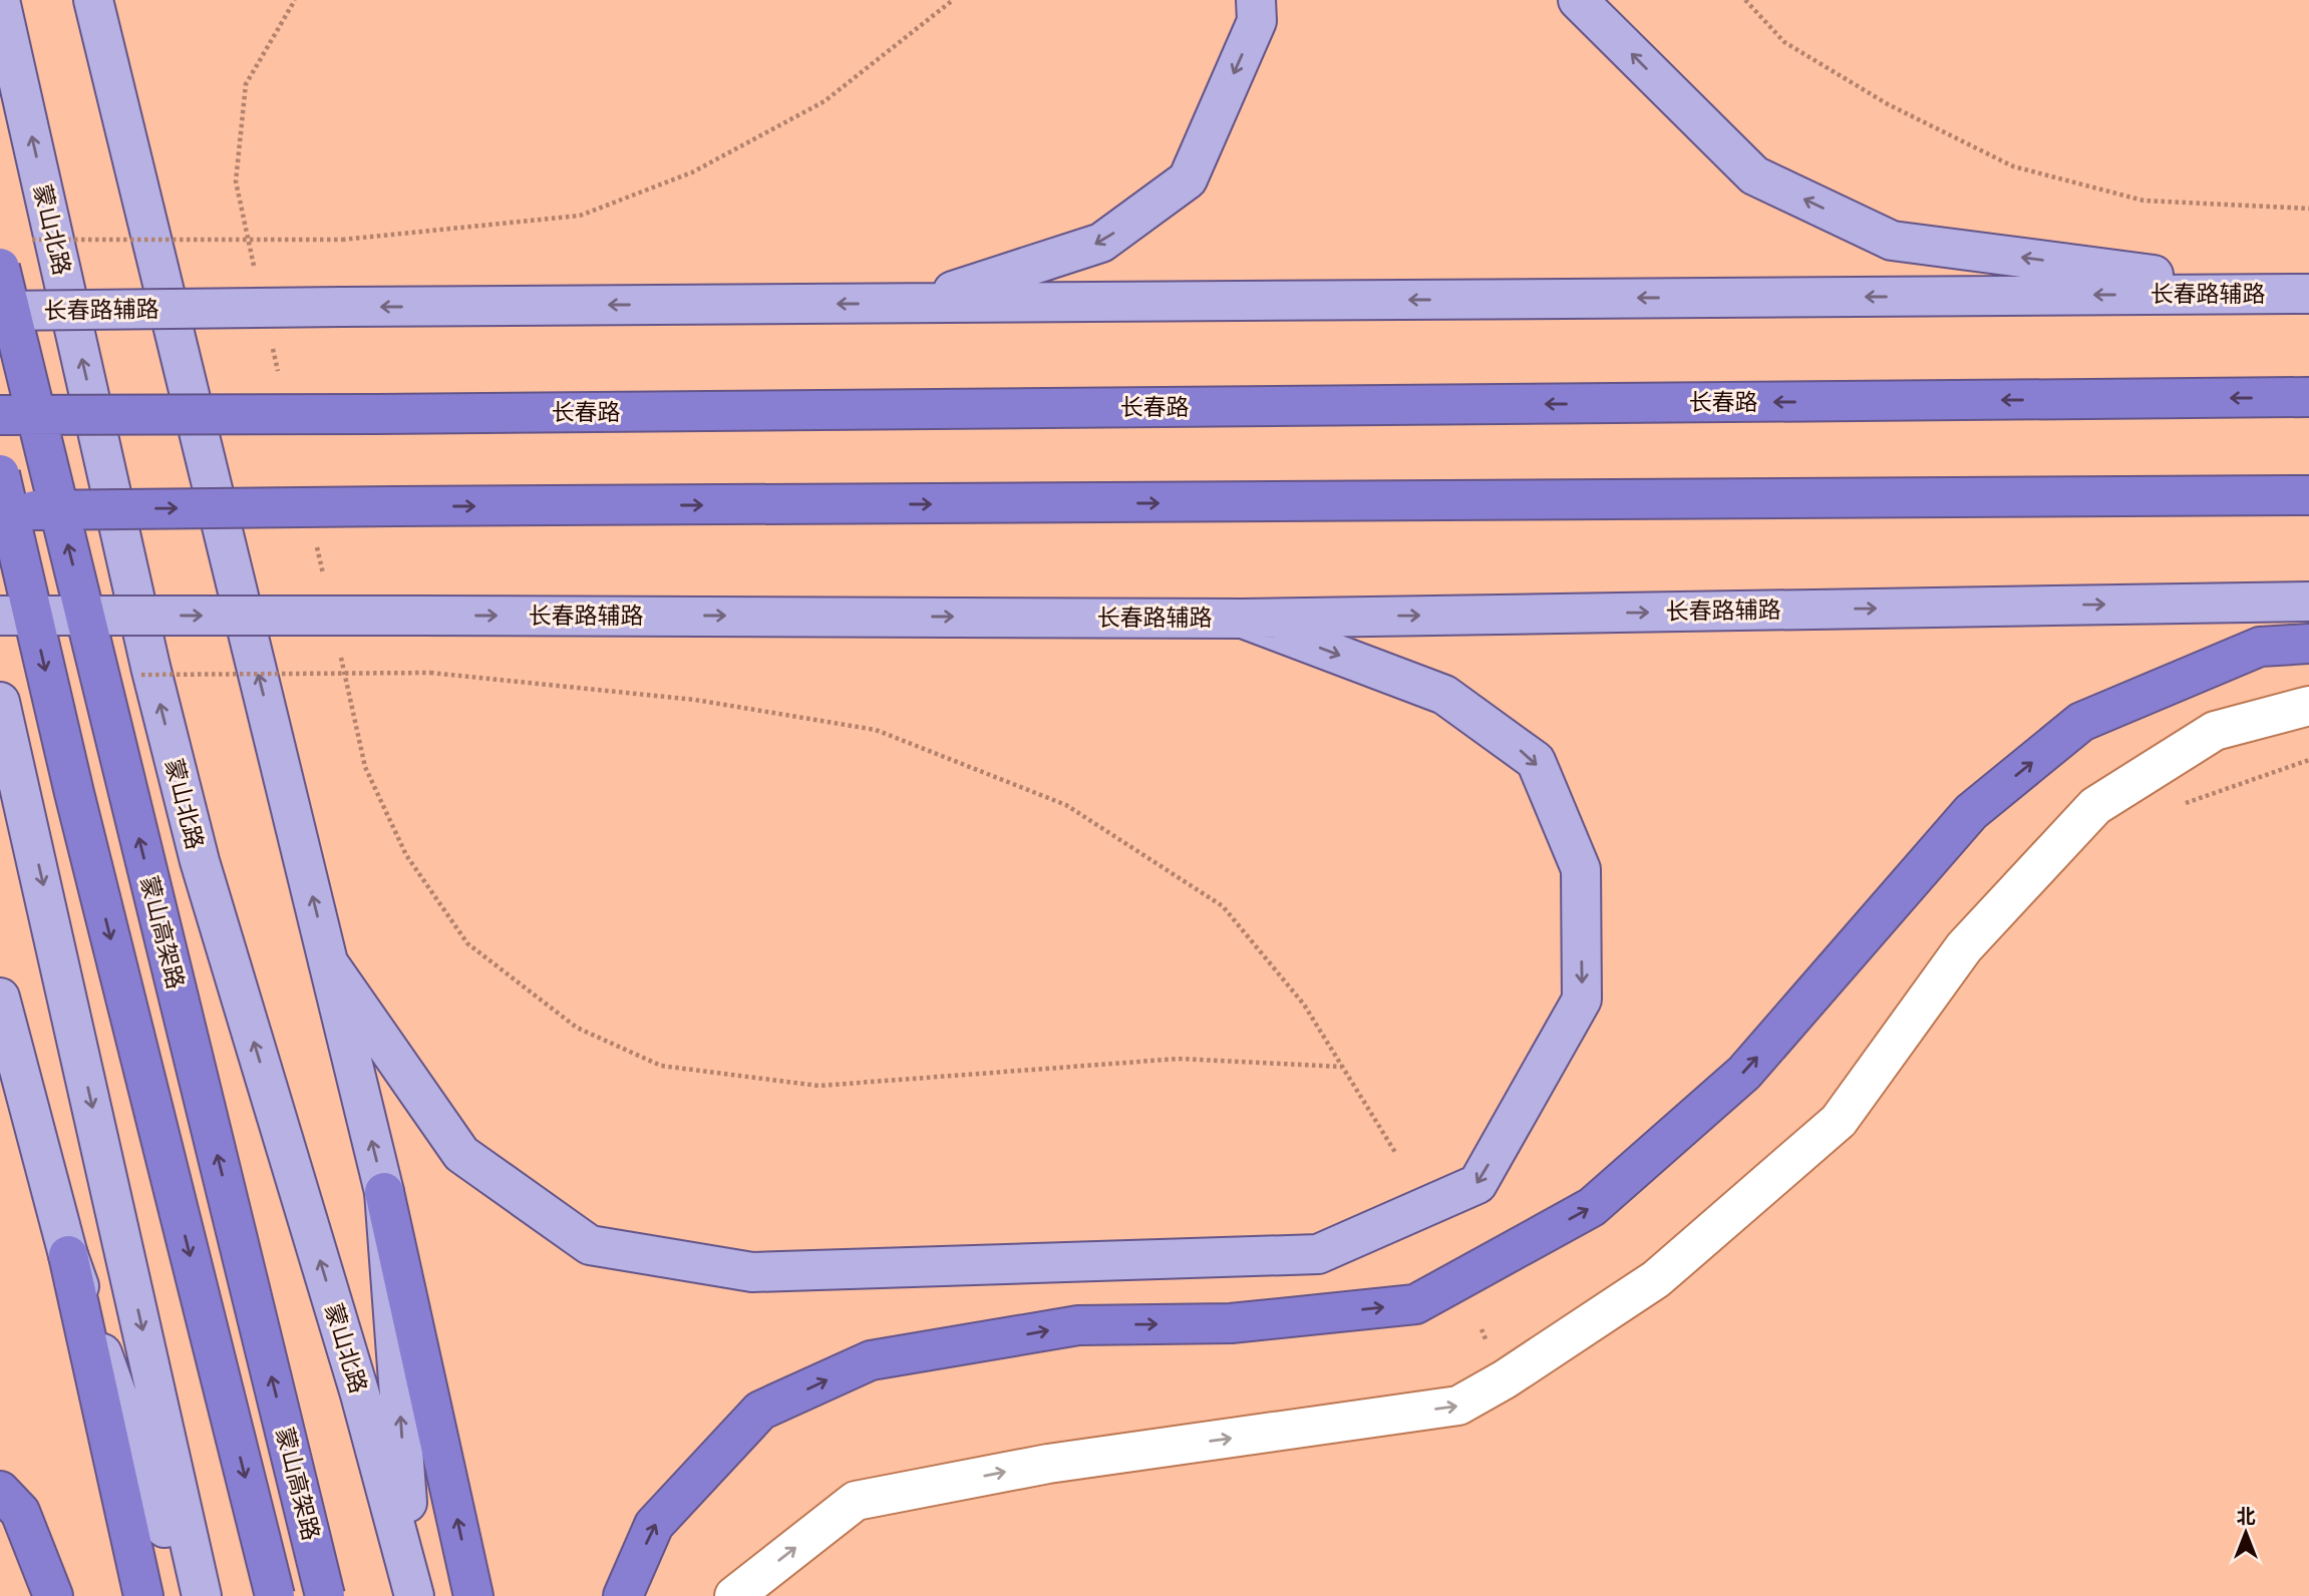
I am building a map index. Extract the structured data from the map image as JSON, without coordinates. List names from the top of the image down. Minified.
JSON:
{"streets":{"highway":["长春路","蒙山高架路"],"main road":["蒙山北路","长春路辅路"]},"north":"top"}
